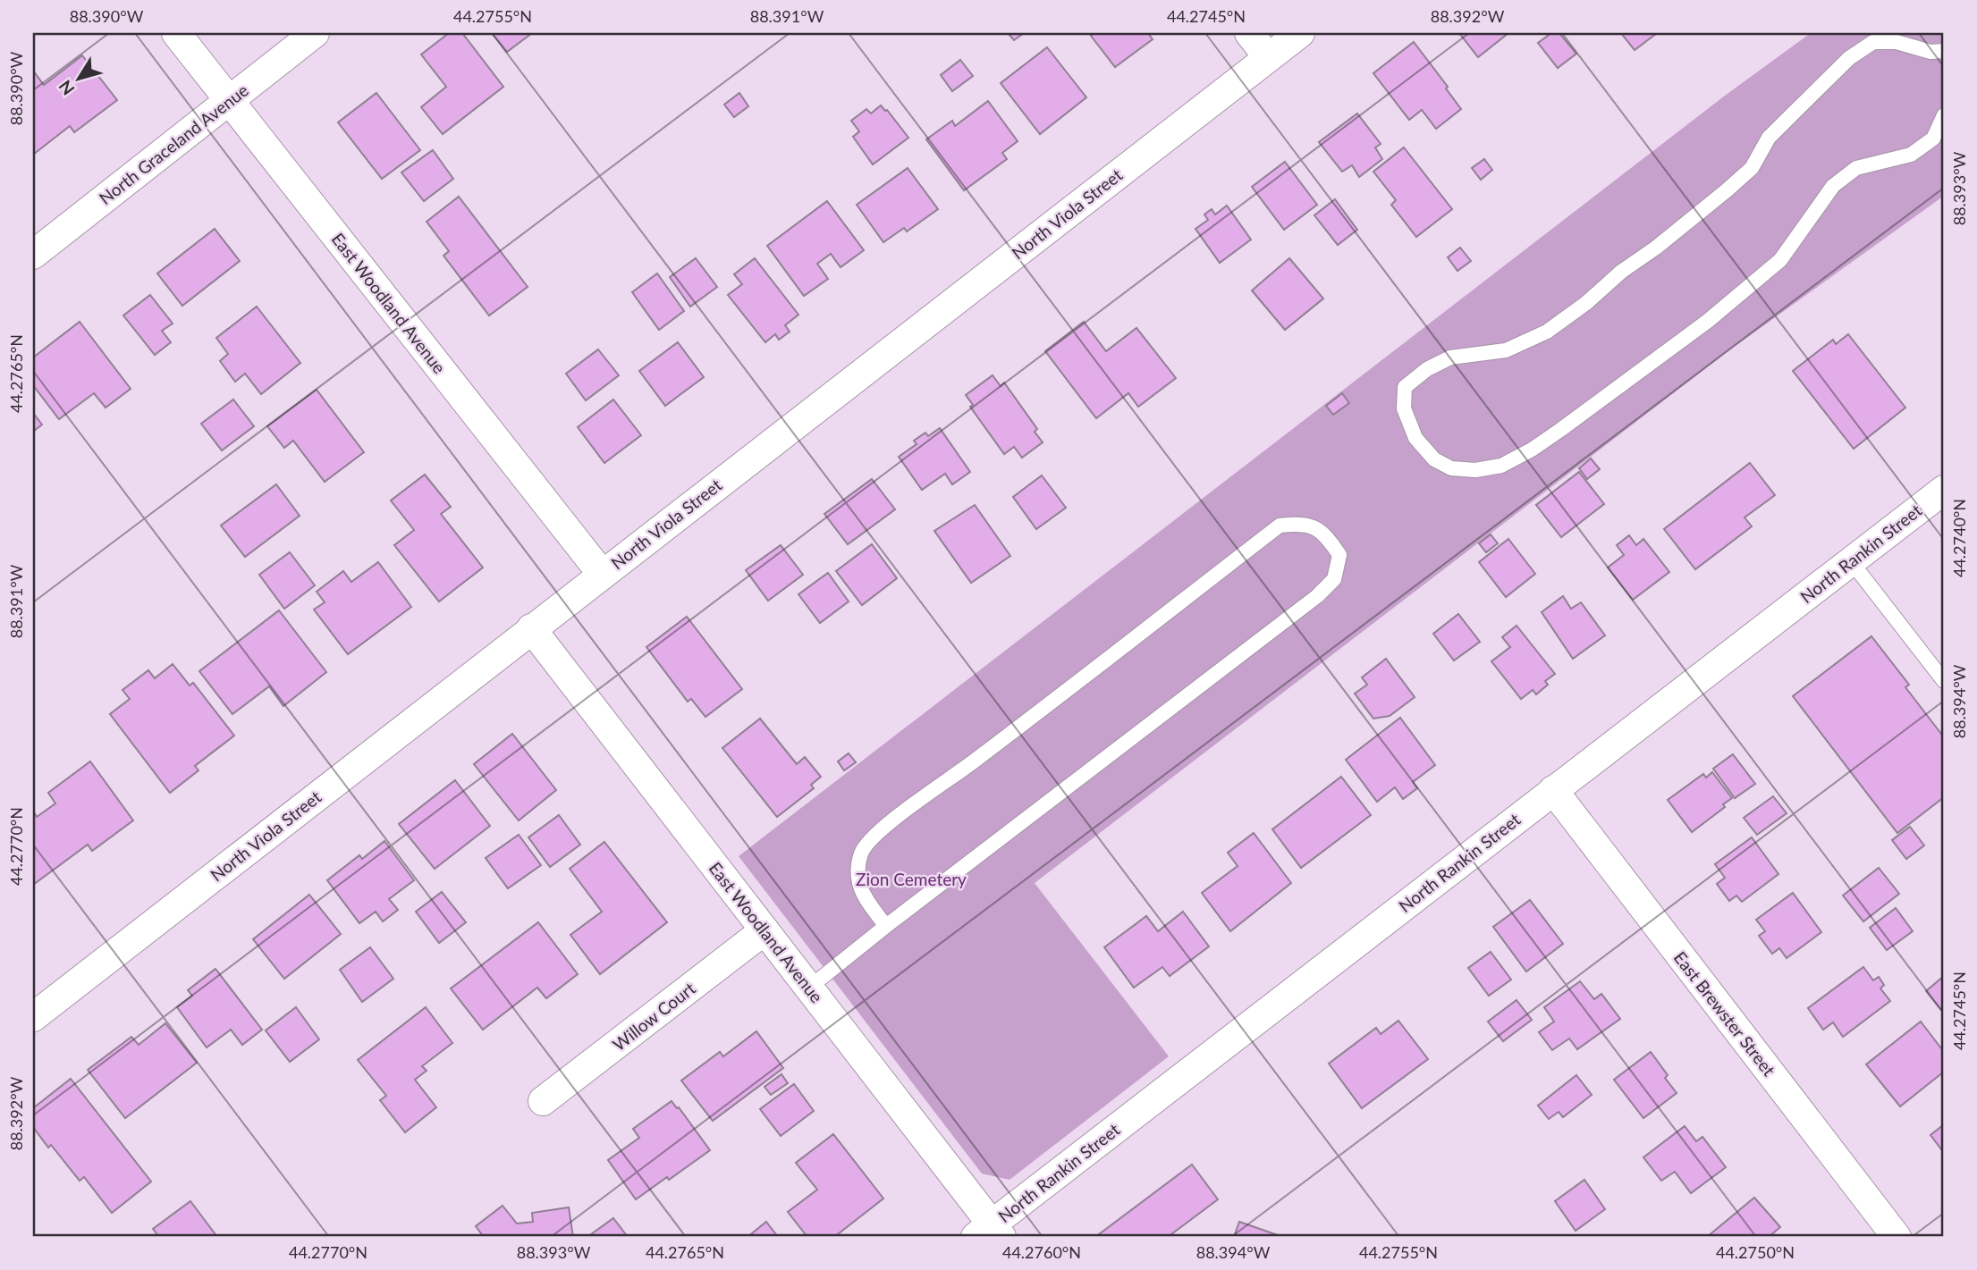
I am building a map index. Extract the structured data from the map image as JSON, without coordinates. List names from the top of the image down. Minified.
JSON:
{"streets":{"street":["North Graceland Avenue","North Viola Street","East Woodland Avenue","North Rankin Street","East Brewster Street","Willow Court"]},"crossings":[["North Graceland Avenue","East Woodland Avenue"],["North Viola Street","East Woodland Avenue"],["East Woodland Avenue","North Rankin Street"],["East Woodland Avenue","Willow Court"],["North Rankin Street","East Brewster Street"]],"parks":["Zion Cemetery"],"north":"bottom left","coordinates":["88.390°W","44.2755°N","88.391°W","44.2745°N","88.392°W","88.393°W","44.2765°N","44.2740°N","88.394°W","44.2770°N","44.2760°N","44.2750°N"]}
